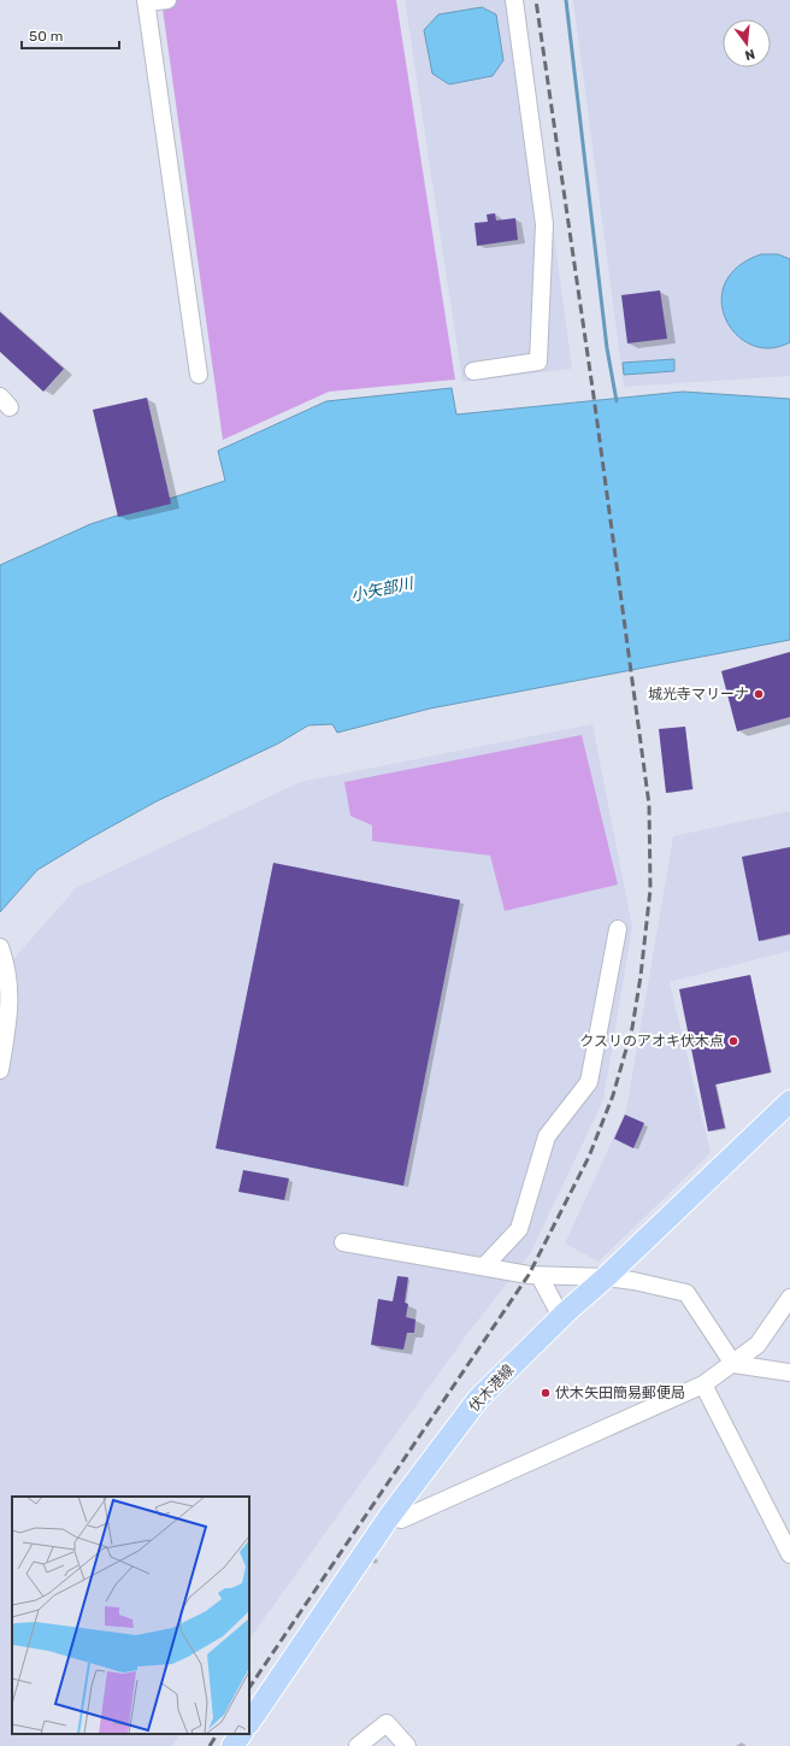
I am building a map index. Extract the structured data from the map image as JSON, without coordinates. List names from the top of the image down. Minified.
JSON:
{"streets":{"main road":["伏木港線"]},"water":["小矢部川"],"places":["城光寺マリーナ","クスリのアオキ伏木点","伏木矢田簡易郵便局"],"scale_bar":"50 m","north":"bottom"}
